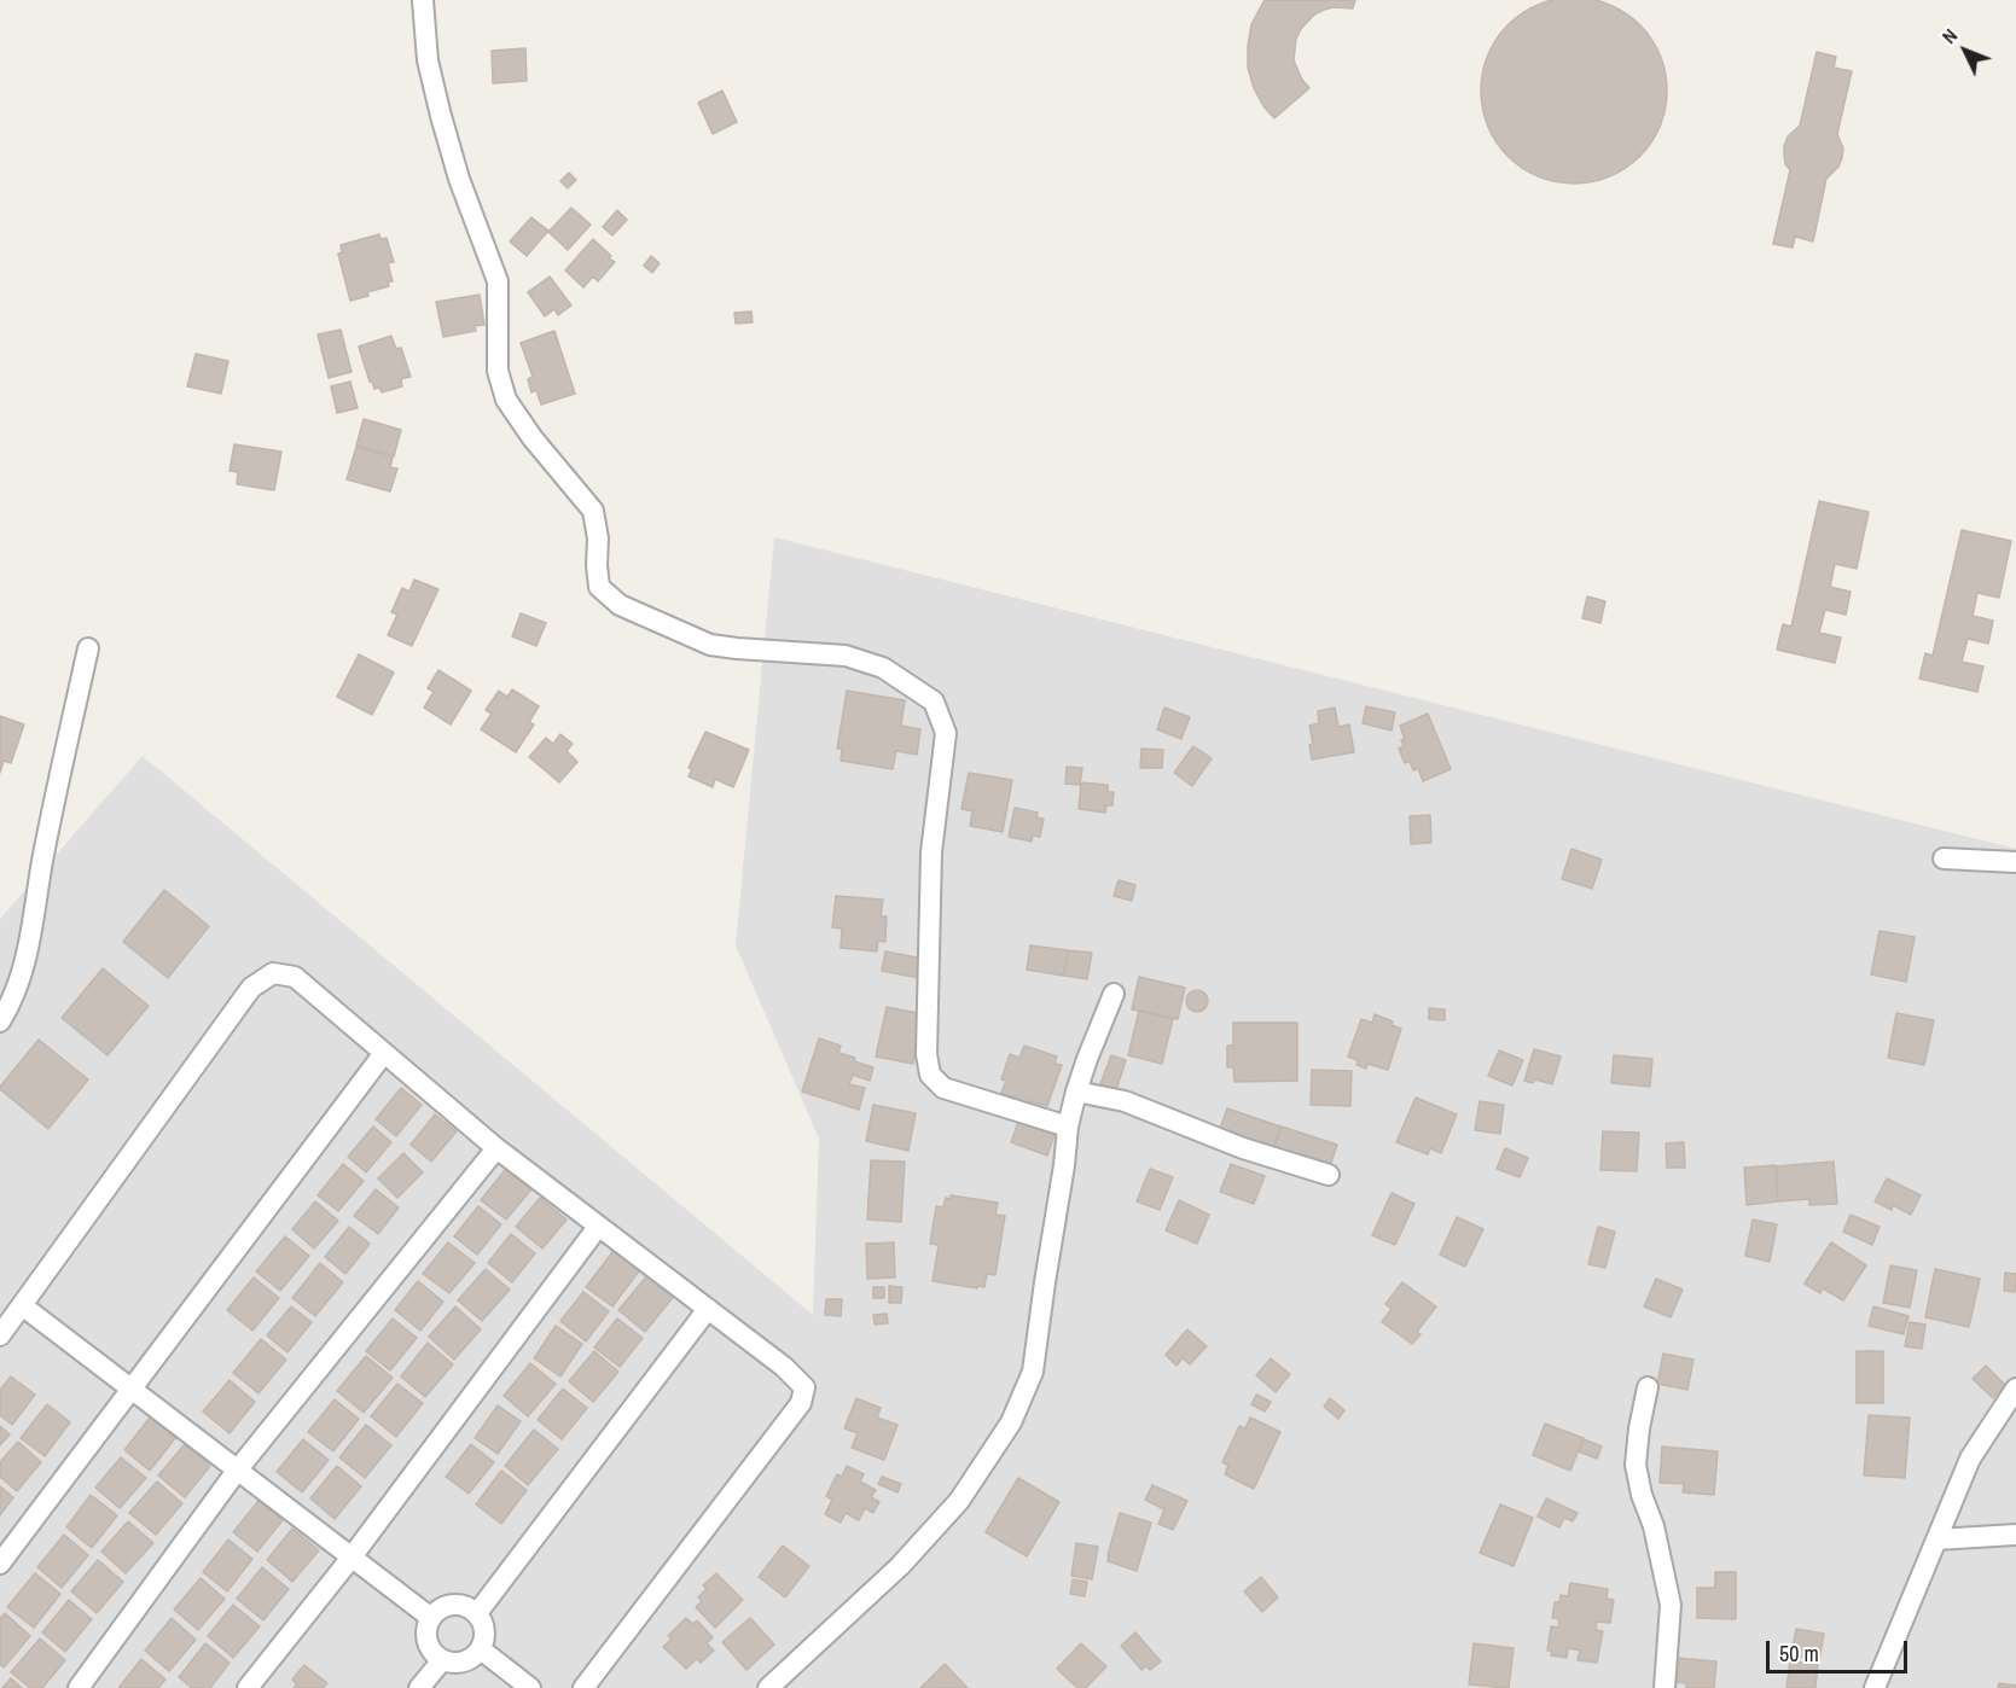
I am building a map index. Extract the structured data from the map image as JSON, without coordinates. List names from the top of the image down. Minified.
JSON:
{"scale_bar":"50 m","north":"top left"}
